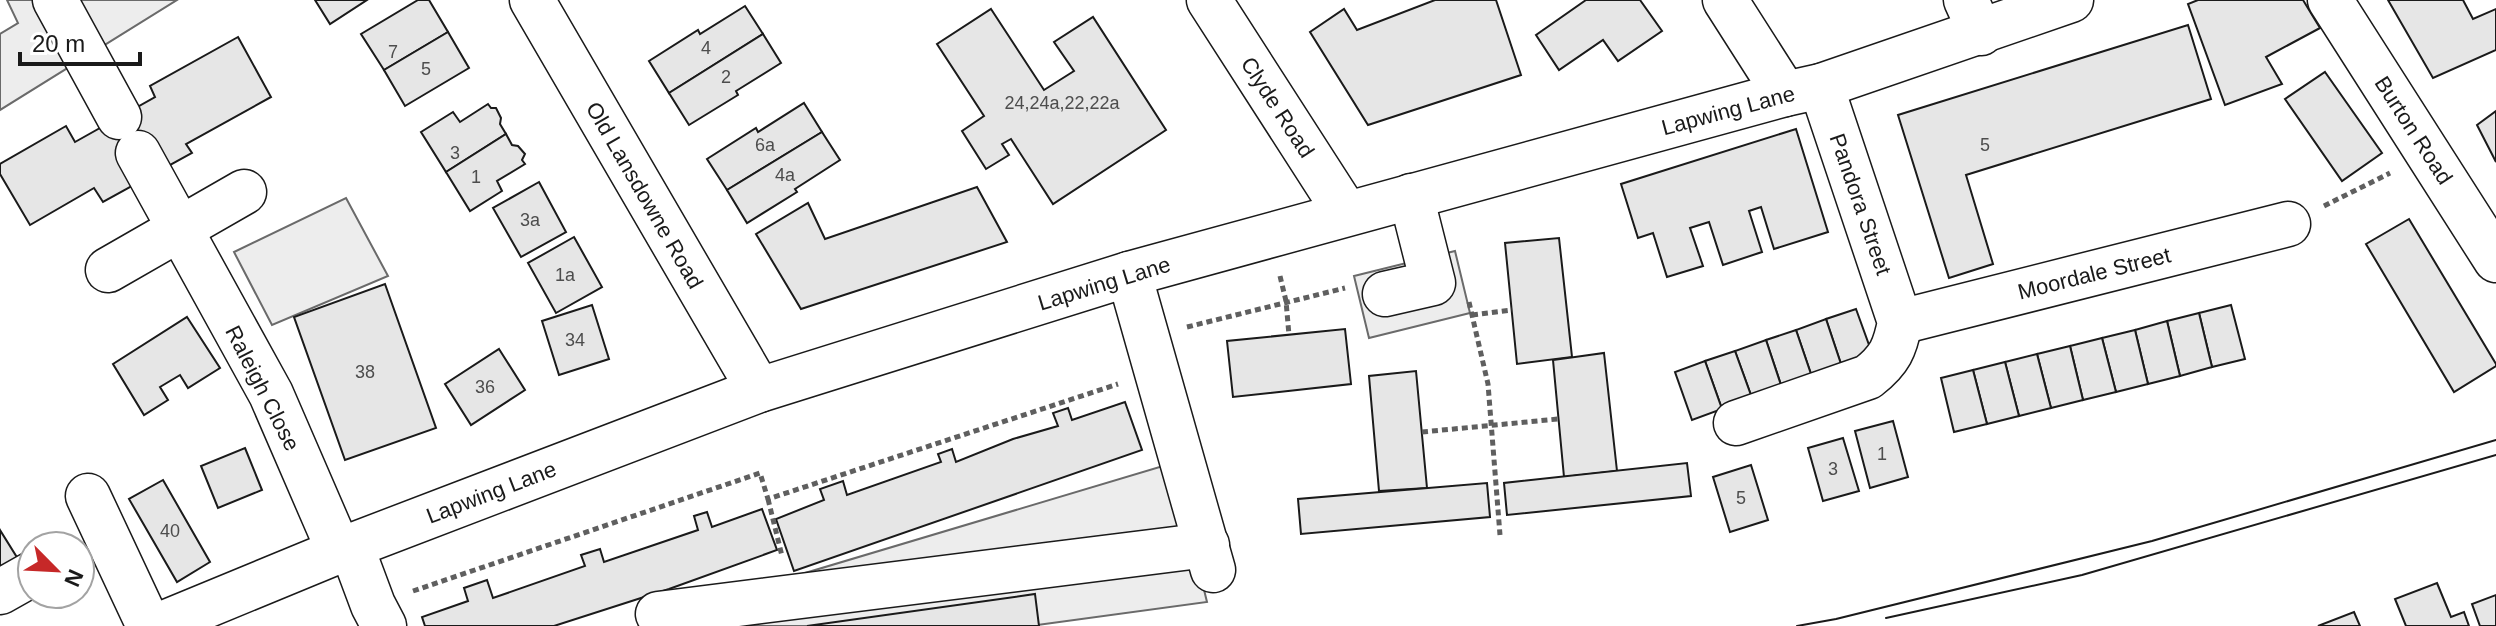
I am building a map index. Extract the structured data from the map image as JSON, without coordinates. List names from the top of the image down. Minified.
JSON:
{"streets":{"street":["Clyde Road","Lapwing Lane","Burton Road","Old Lansdowne Road","Pandora Street","Moordale Street","Raleigh Close"]},"crossings":[["Clyde Road","Lapwing Lane"],["Lapwing Lane","Old Lansdowne Road"],["Lapwing Lane","Pandora Street"],["Lapwing Lane","Raleigh Close"],["Pandora Street","Moordale Street"]],"house_numbers":["4","7","5","2","24,24a,22,22a","6a","5","3","4a","1","3a","1a","34","38","36","1","3","5","40"],"scale_bar":"20 m","north":"bottom right"}
